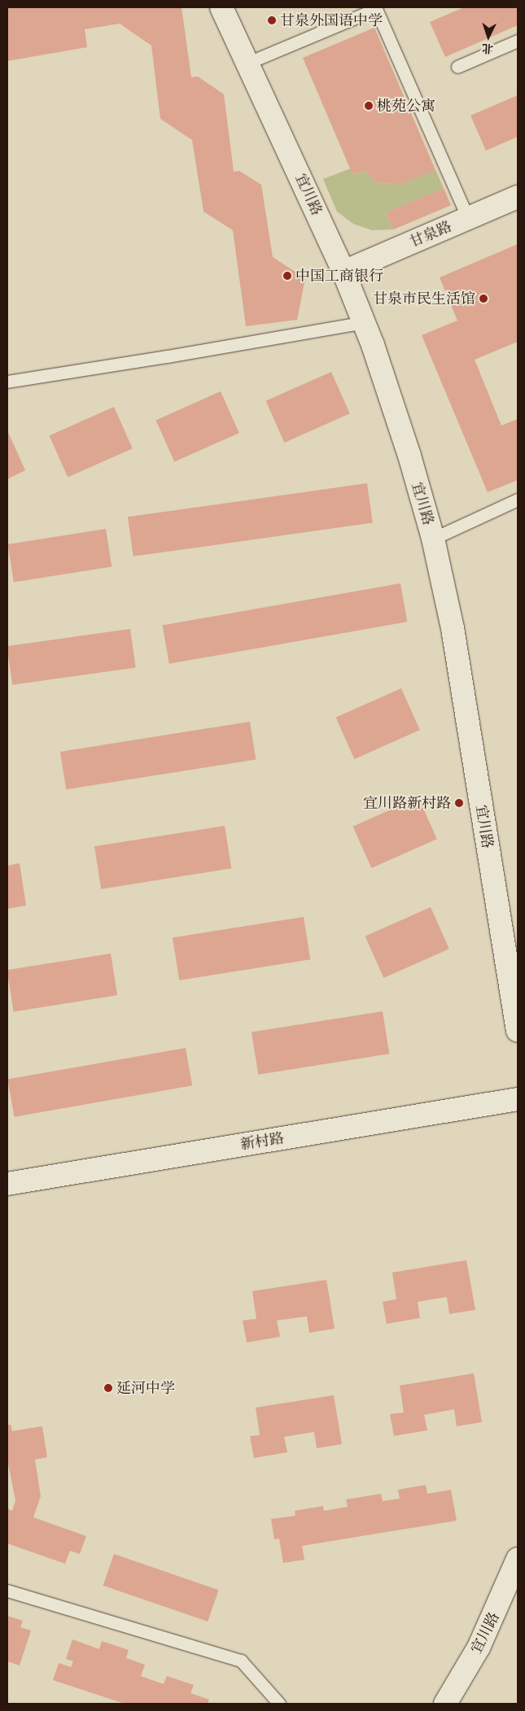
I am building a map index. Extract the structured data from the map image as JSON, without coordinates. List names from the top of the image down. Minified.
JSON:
{"streets":{"street":["宜川路","甘泉路","新村路"]},"crossings":[["宜川路","甘泉路"]],"places":["甘泉外国语中学","桃苑公寓","中国工商银行","甘泉市民生活馆","宜川路新村路","延河中学"],"north":"bottom"}
